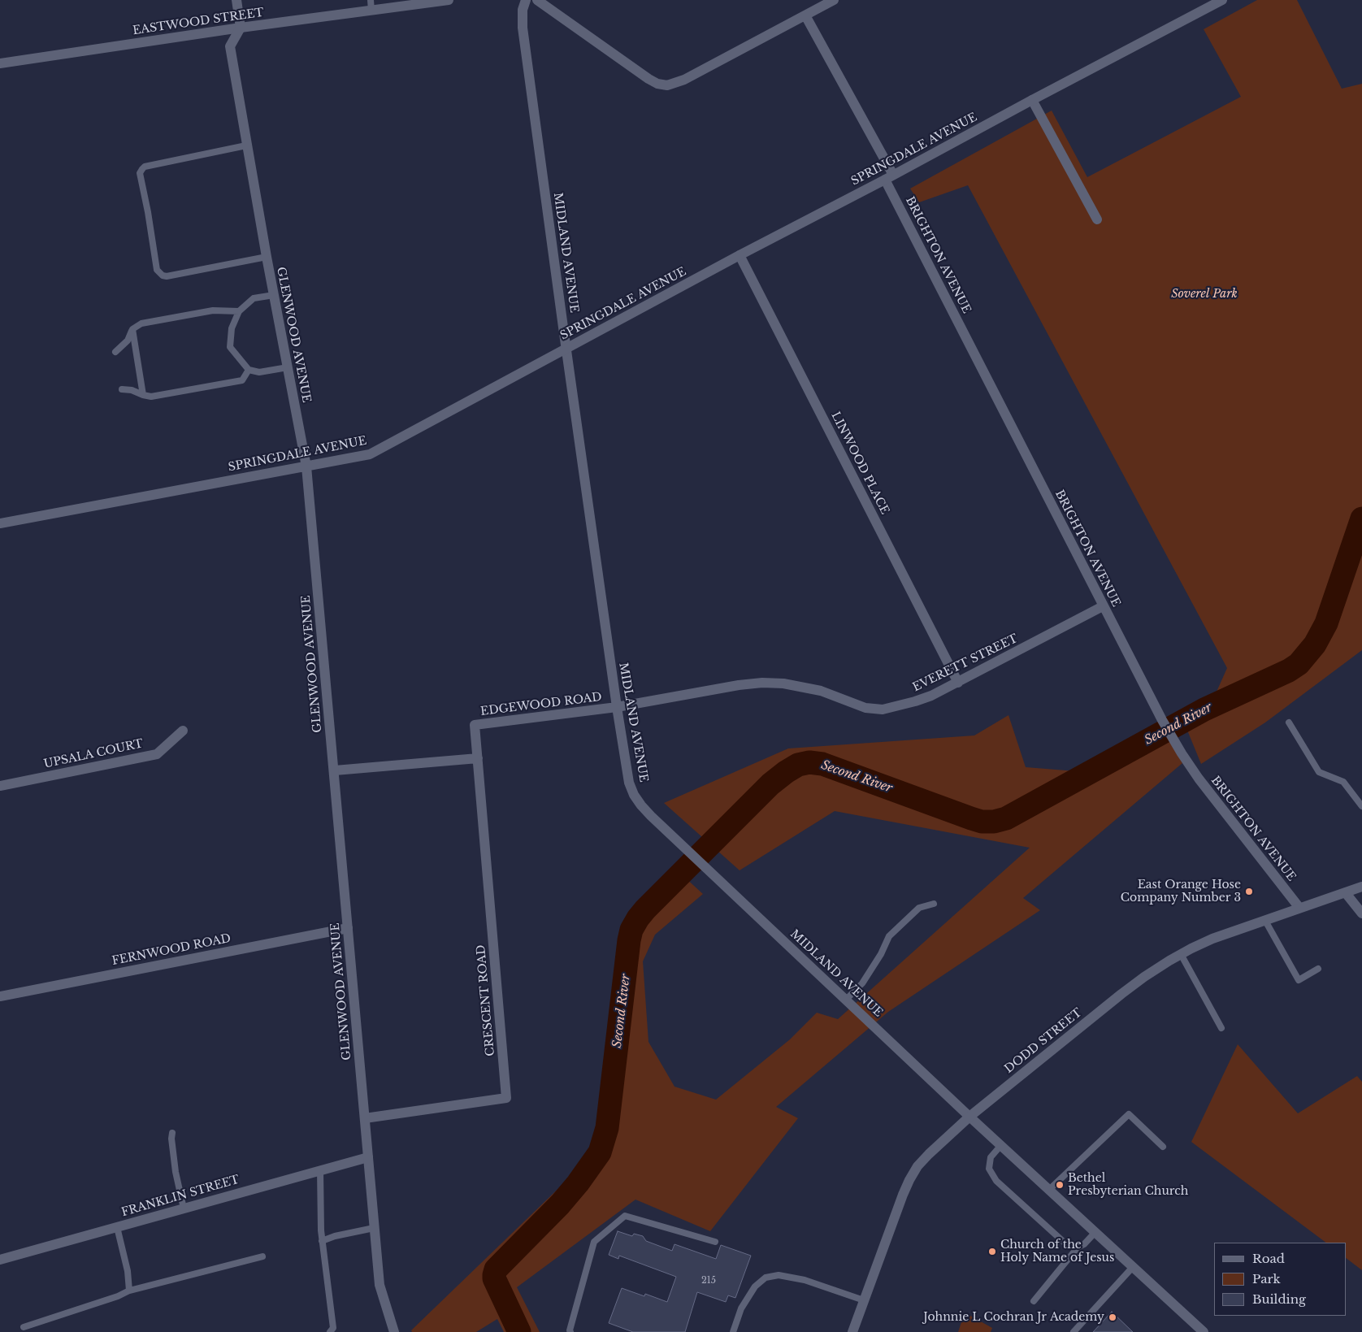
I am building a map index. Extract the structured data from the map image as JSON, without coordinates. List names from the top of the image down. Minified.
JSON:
{"streets":{"street":["EASTWOOD STREET","SPRINGDALE AVENUE","MIDLAND AVENUE","BRIGHTON AVENUE","GLENWOOD AVENUE","LINWOOD PLACE","EVERETT STREET","EDGEWOOD ROAD","UPSALA COURT","FERNWOOD ROAD","CRESCENT ROAD","DODD STREET","FRANKLIN STREET"]},"crossings":[["EASTWOOD STREET","GLENWOOD AVENUE"],["SPRINGDALE AVENUE","MIDLAND AVENUE"],["SPRINGDALE AVENUE","BRIGHTON AVENUE"],["SPRINGDALE AVENUE","GLENWOOD AVENUE"],["SPRINGDALE AVENUE","LINWOOD PLACE"],["MIDLAND AVENUE","EVERETT STREET"],["MIDLAND AVENUE","EDGEWOOD ROAD"],["MIDLAND AVENUE","DODD STREET"],["BRIGHTON AVENUE","EVERETT STREET"],["BRIGHTON AVENUE","DODD STREET"],["GLENWOOD AVENUE","FERNWOOD ROAD"],["GLENWOOD AVENUE","CRESCENT ROAD"],["GLENWOOD AVENUE","FRANKLIN STREET"],["LINWOOD PLACE","EVERETT STREET"],["EVERETT STREET","EDGEWOOD ROAD"],["EDGEWOOD ROAD","CRESCENT ROAD"]],"water":["Second River"],"parks":["Soverel Park"],"places":["East Orange Hose Company Number 3","Bethel Presbyterian Church","Church of the Holy Name of Jesus","Johnnie L Cochran Jr Academy"],"house_numbers":["215"],"legend":["Road","Park","Building"]}
